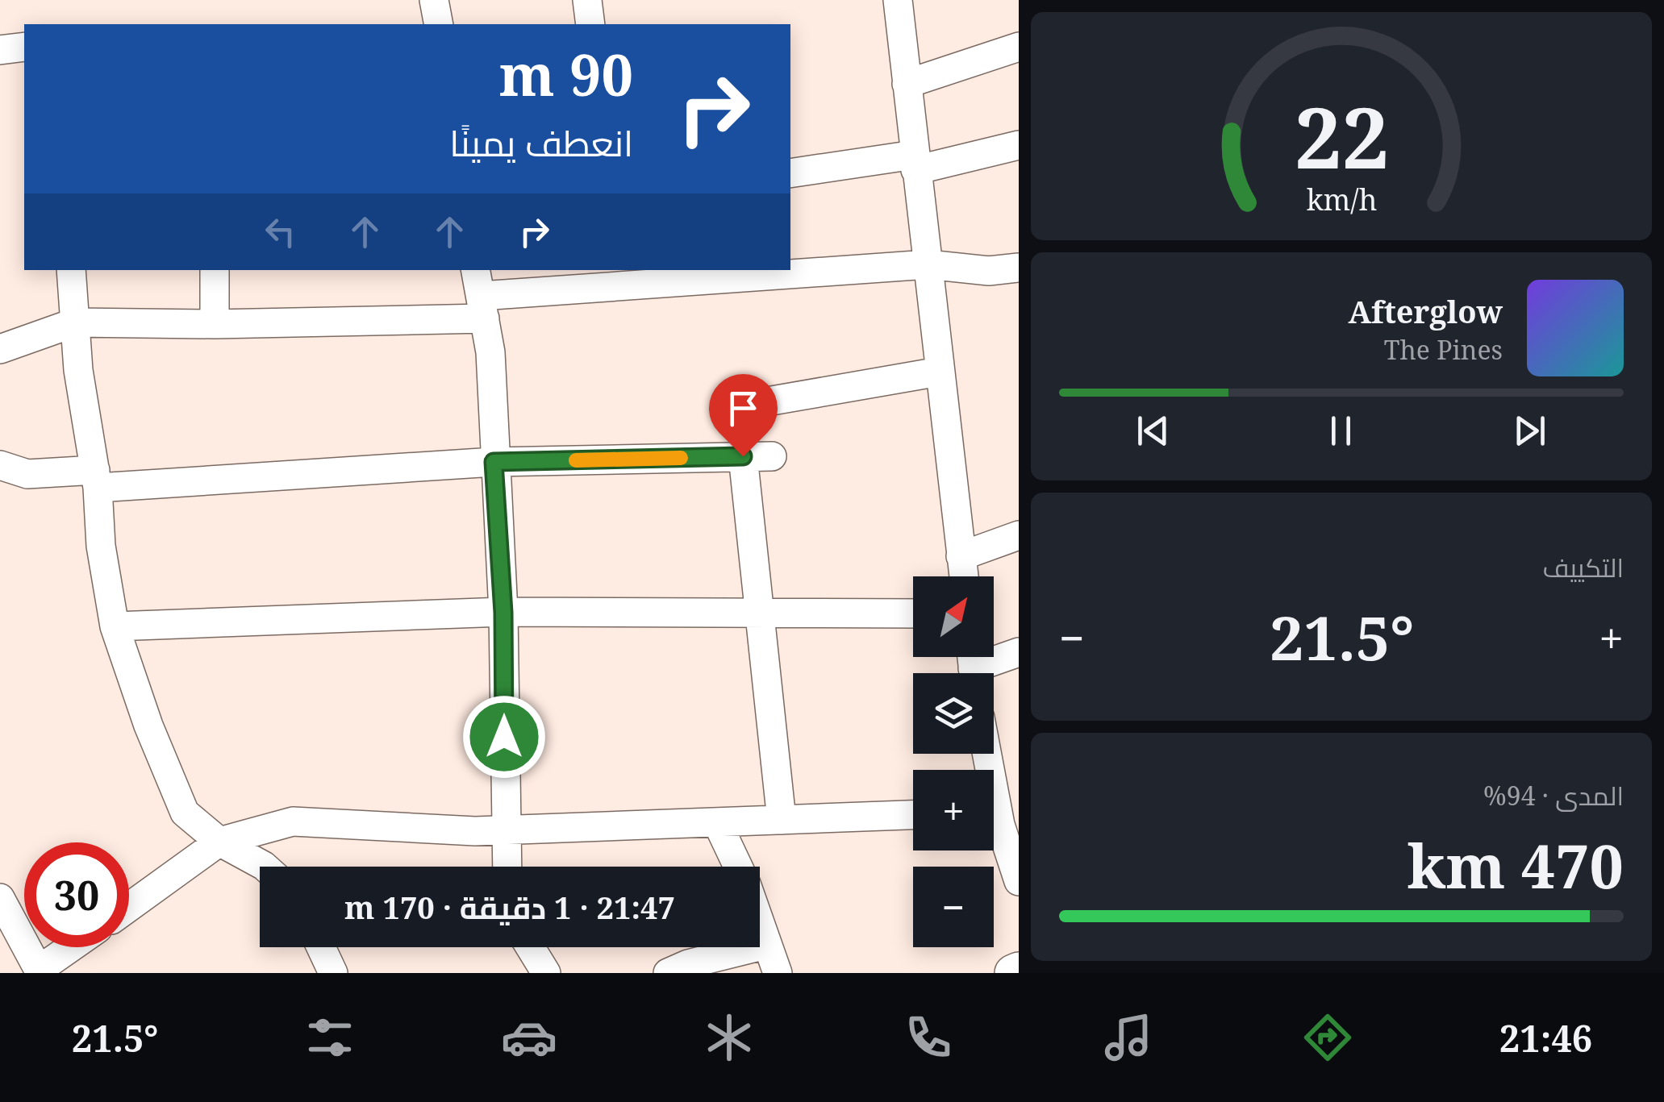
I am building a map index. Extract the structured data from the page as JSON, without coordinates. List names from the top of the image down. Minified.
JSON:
{"north":"top right","page":{"turn":["90 m","انعطف يمينًا"],"song":["Afterglow","The Pines"],"tile":["التكييف",["المدى · 94%","470 km"]],"map_buttons":["+","−"],"heat":["−","21.5°","+"],"limit":"30","trip":"21:47 · 1 دقيقة · 170 m","tabs":["21:46","21.5°"],"gauge":["22","km/h"]}}
